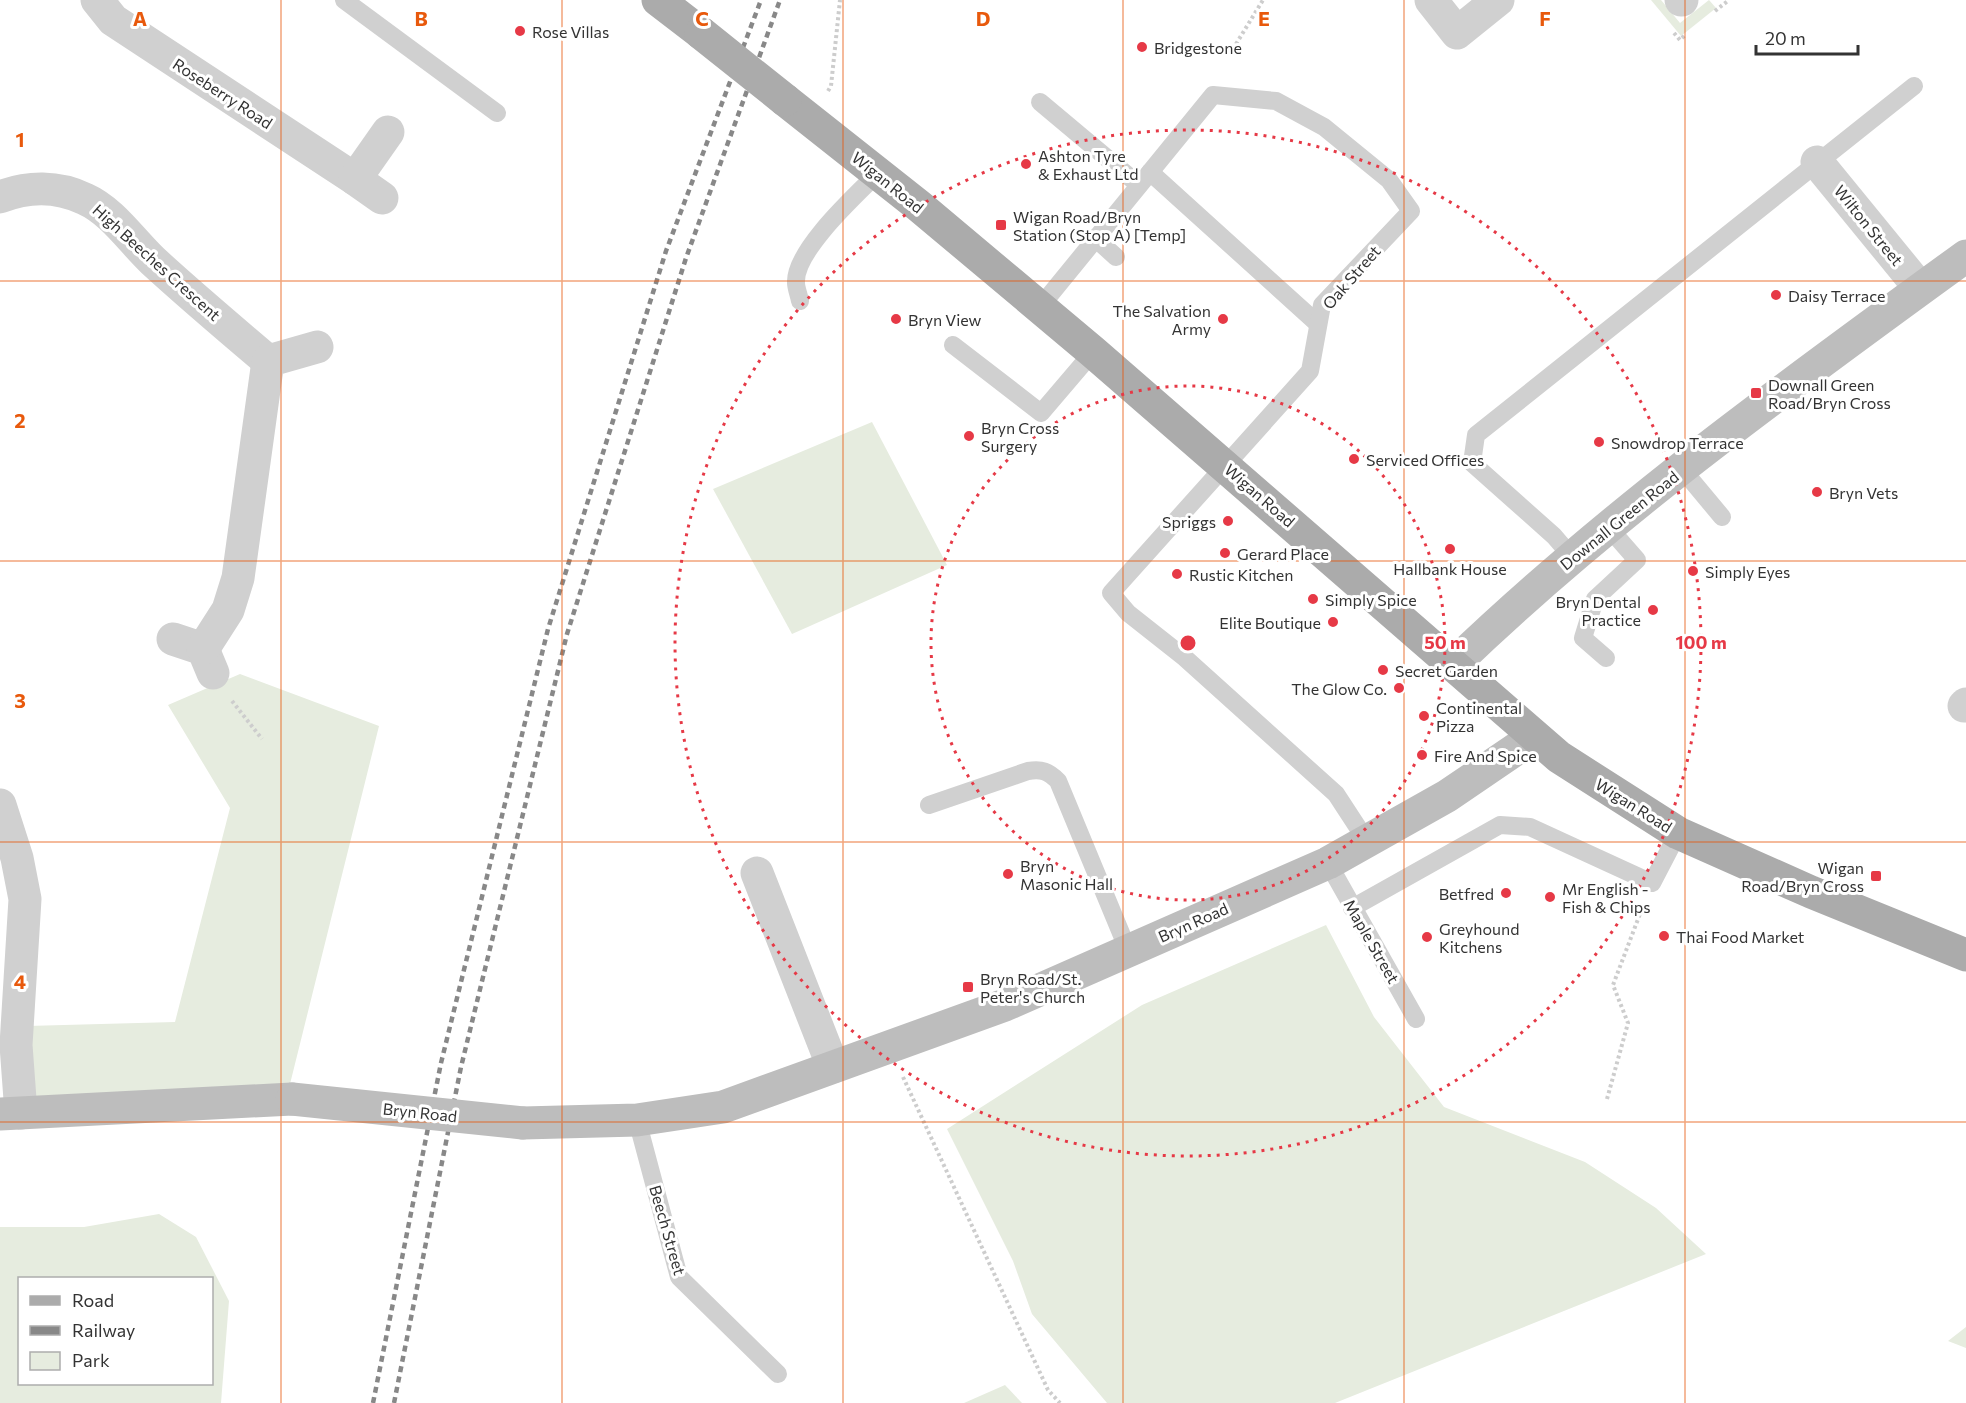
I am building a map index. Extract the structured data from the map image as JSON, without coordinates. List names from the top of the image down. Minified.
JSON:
{"streets":{"main road":["Wigan Road","Downall Green Road","Bryn Road"],"street":["Roseberry Road","Wilton Street","High Beeches Crescent"],"lane":["Oak Street","Maple Street","Beech Street"]},"crossings":[["Wigan Road","Oak Street"],["Wigan Road","Downall Green Road"],["Wigan Road","Bryn Road"],["Wilton Street","Downall Green Road"],["Oak Street","Bryn Road"],["Bryn Road","Maple Street"],["Bryn Road","Beech Street"]],"places":{"other":["Rose Villas","Bridgestone","Ashton Tyre & Exhaust Ltd","Daisy Terrace","Bryn View","The Salvation Army","Bryn Cross Surgery","Snowdrop Terrace","Serviced Offices","Bryn Vets","Spriggs","Hallbank House","Gerard Place","Simply Eyes","Rustic Kitchen","Simply Spice","Bryn Dental Practice","Elite Boutique","Secret Garden","The Glow Co.","Continental Pizza","Fire And Spice","Bryn Masonic Hall","Betfred","Mr English - Fish & Chips","Thai Food Market","Greyhound Kitchens"],"transit":["Wigan Road/Bryn Station (Stop A) [Temp]","Downall Green Road/Bryn Cross","Wigan Road/Bryn Cross","Bryn Road/St. Peter's Church"]},"legend":["Road","Railway","Park"],"scale_bar":"20 m","grid":{"columns":["A","B","C","D","E","F"],"rows":["1","2","3","4"]},"rings":["50 m","100 m"]}
